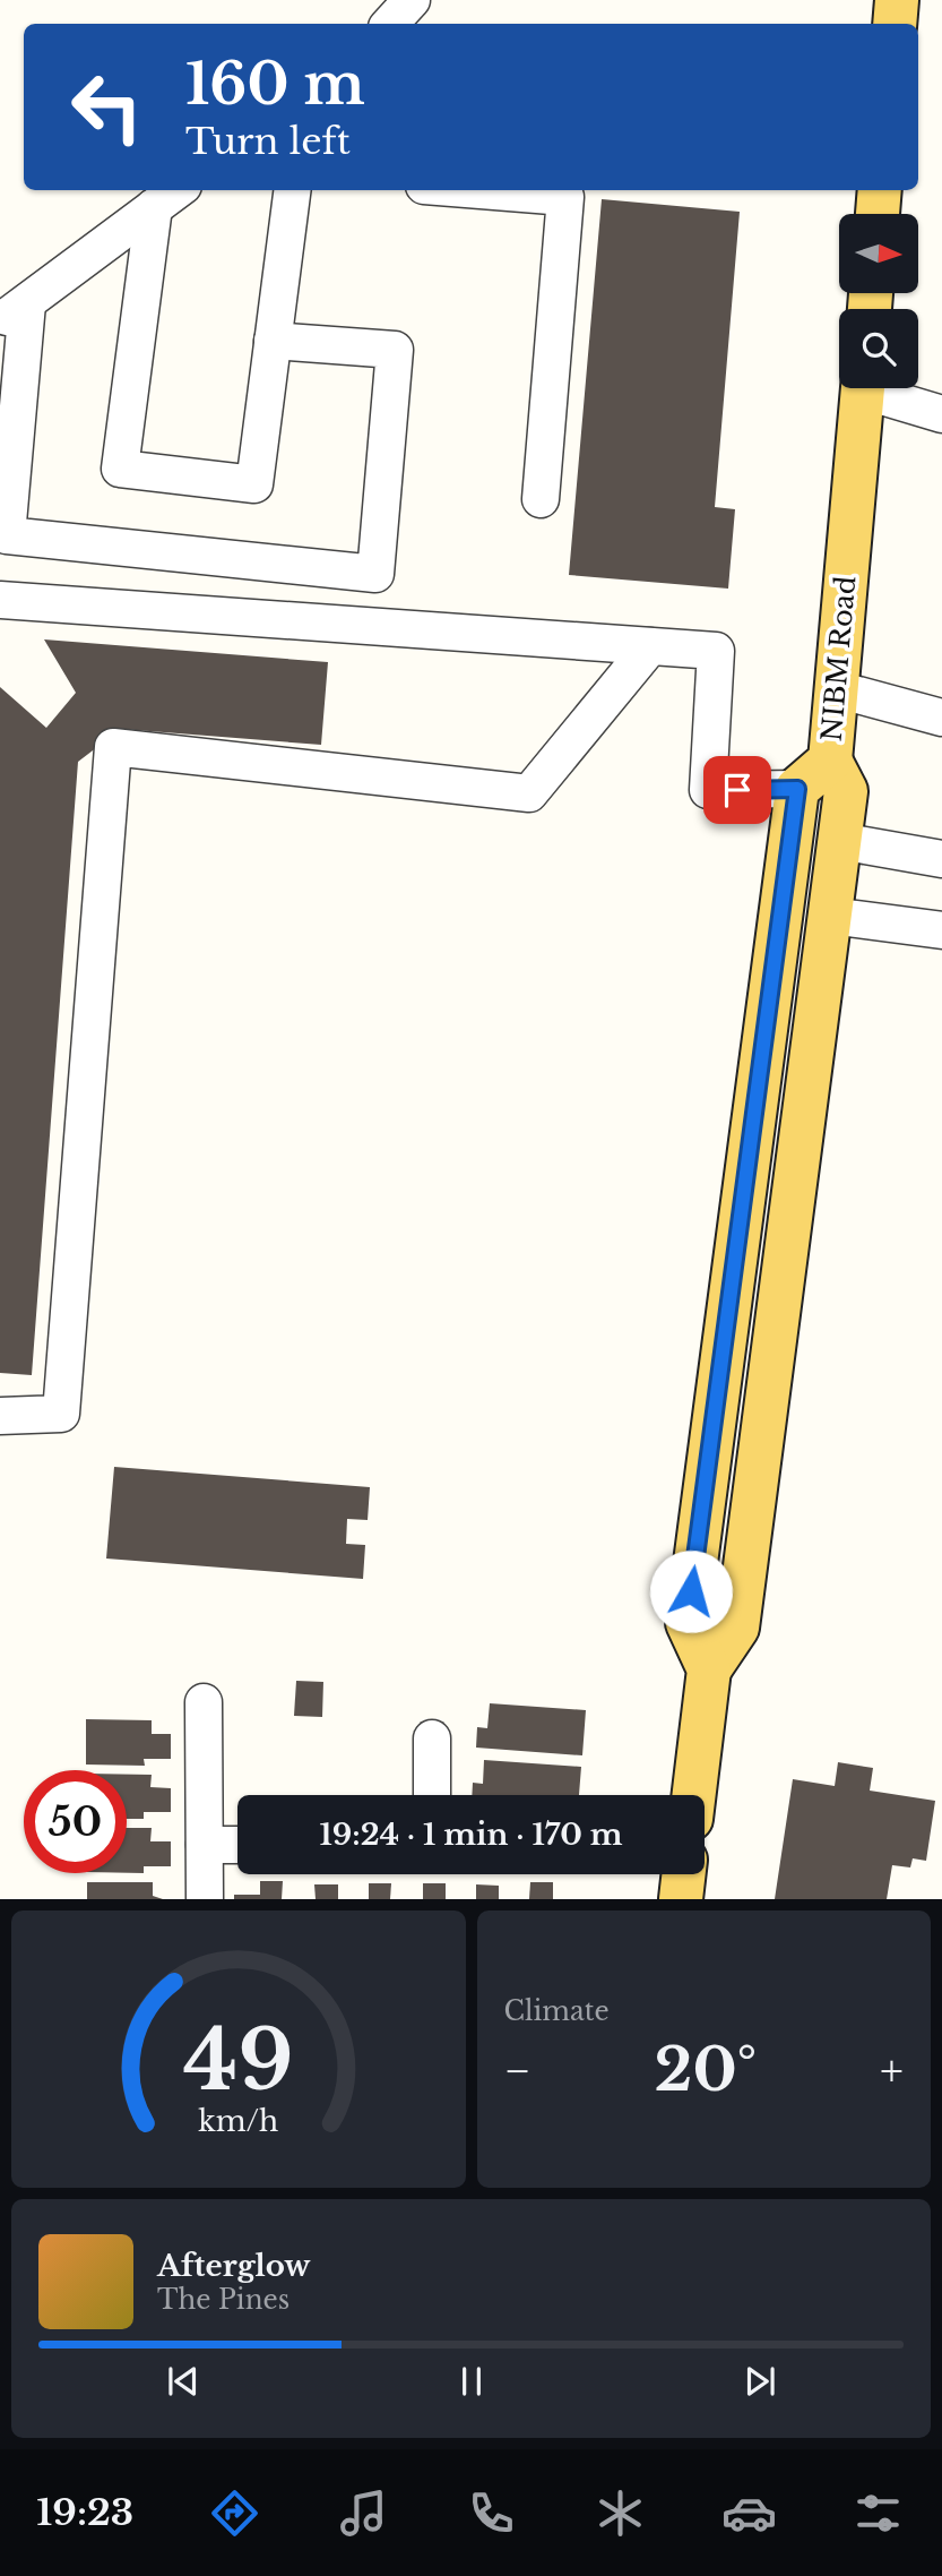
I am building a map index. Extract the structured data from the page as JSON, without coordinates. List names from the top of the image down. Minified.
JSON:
{"streets":{"main road":["NIBM Road"]},"north":"right","page":{"turn":["160 m","Turn left"],"limit":"50","trip":"19:24 · 1 min · 170 m","tile":"Climate","heat":["−","20°","+"],"song":["Afterglow","The Pines"],"tabs":"19:23","gauge":["49","km/h"]}}
